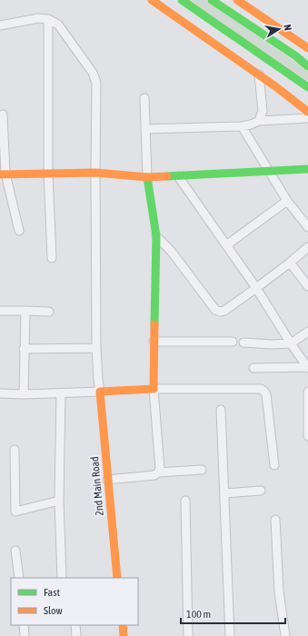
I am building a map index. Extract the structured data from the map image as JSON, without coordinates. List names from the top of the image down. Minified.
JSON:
{"streets":{"main road":["2nd Main Road"]},"legend":["Fast","Slow"],"scale_bar":"100 m","north":"right"}
